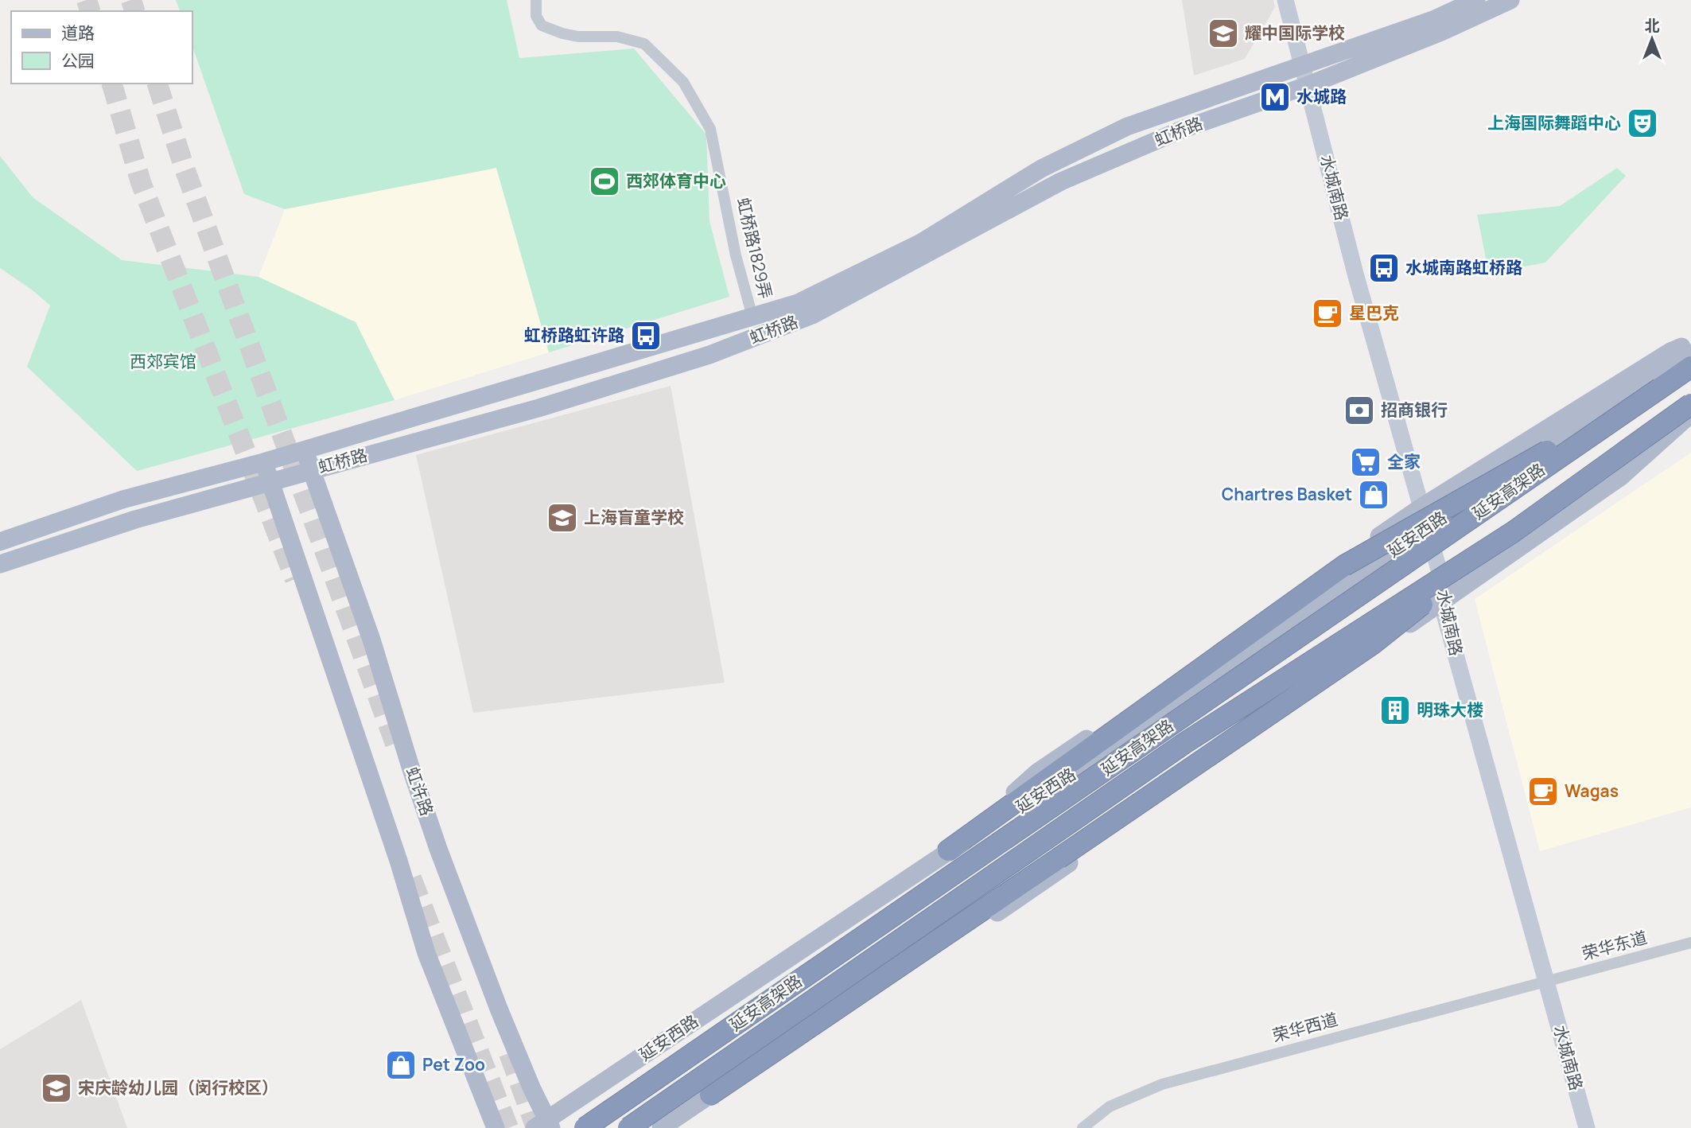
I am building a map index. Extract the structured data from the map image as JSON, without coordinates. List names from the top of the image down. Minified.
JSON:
{"streets":{"highway":["延安高架路"],"main road":["虹桥路","延安西路","虹许路"],"street":["水城南路","虹桥路1829弄","荣华东道","荣华西道"]},"crossings":[["虹桥路","水城南路"],["虹桥路","虹桥路1829弄"],["虹桥路","虹许路"],["水城南路","延安西路"],["水城南路","荣华东道"],["水城南路","荣华西道"],["延安西路","虹许路"],["荣华东道","荣华西道"]],"parks":["西郊宾馆"],"places":{"school or university":["耀中国际学校","上海盲童学校","宋庆龄幼儿园（闵行校区）"],"metro station":["水城路"],"theatre":["上海国际舞蹈中心"],"sports":["西郊体育中心"],"bus stop":["水城南路虹桥路","虹桥路虹许路"],"cafe":["星巴克","Wagas"],"bank":["招商银行"],"supermarket":["全家"],"shop":["Chartres Basket","Pet Zoo"],"building":["明珠大楼"]},"legend":["道路","公园"],"north":"top"}
